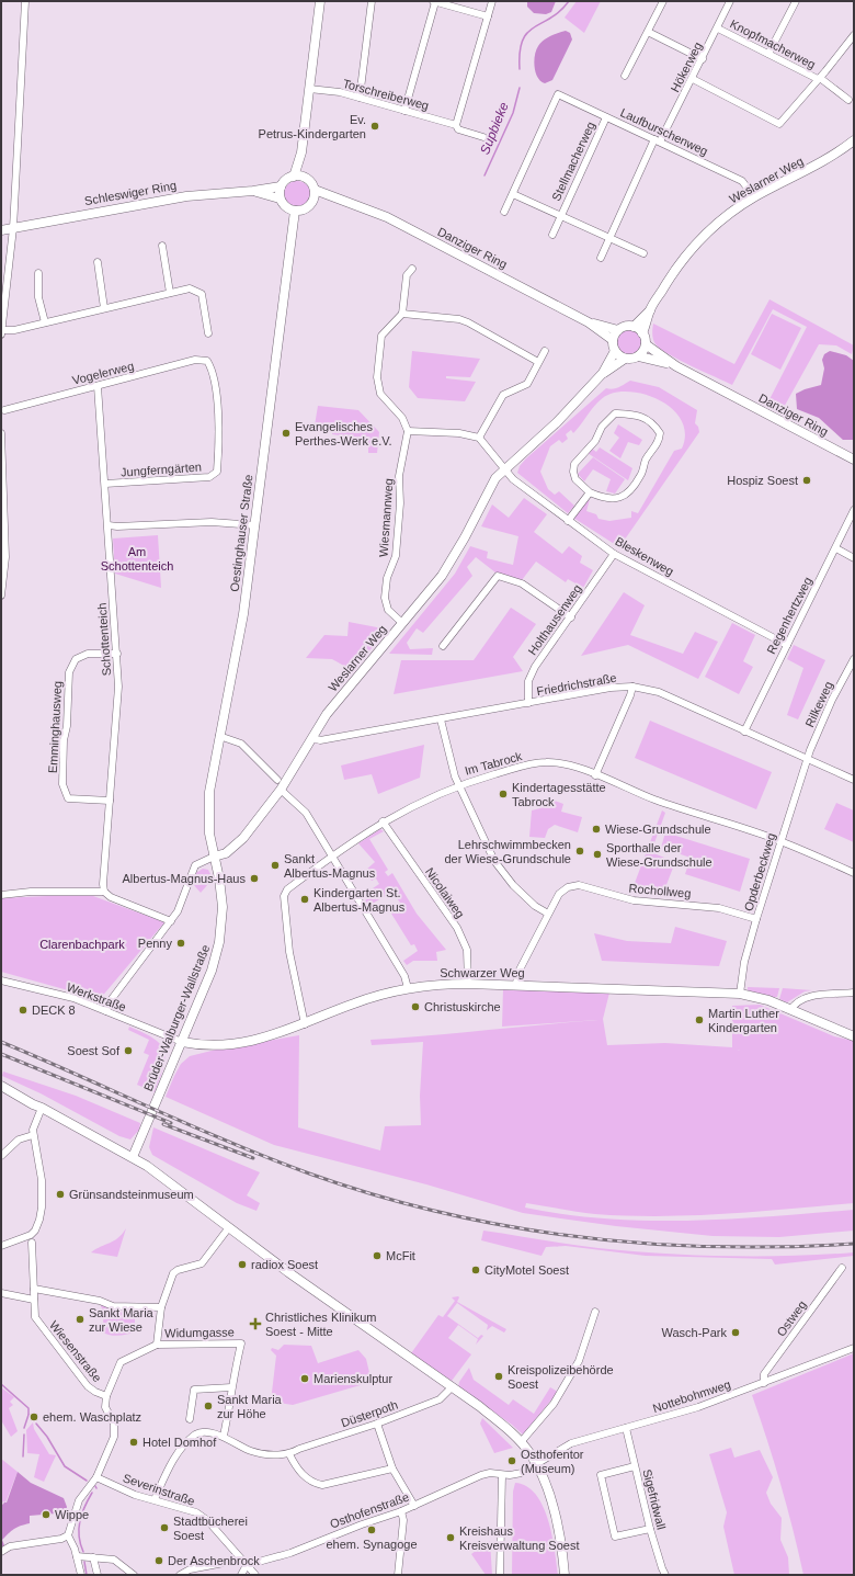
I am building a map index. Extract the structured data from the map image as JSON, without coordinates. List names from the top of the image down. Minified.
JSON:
{"streets":{"street":["Knopfmacherweg","Hökerweg","Torschreiberweg","Laufburschenweg","Stellmacherweg","Weslarner Weg","Schleswiger Ring","Danziger Ring","Vogelerweg","Jungferngärten","Wiesmannweg","Oestinghauser Straße","Bleskenweg","Regenhertzweg","Holthausenweg","Schottenteich","Friedrichstraße","Rilkeweg","Emminghausweg","Im Tabrock","Opderbeckweg","Rochollweg","Nicolaiweg","Schwarzer Weg","Werkstraße","Brüder-Walburger-Wallstraße","Ostweg","Widumgasse","Wiesenstraße","Nottebohmweg","Düsterpoth","Severinstraße","Sigefridwall","Osthofenstraße"]},"crossings":[["Knopfmacherweg","Hökerweg"],["Hökerweg","Laufburschenweg"],["Laufburschenweg","Stellmacherweg"],["Laufburschenweg","Weslarner Weg"],["Weslarner Weg","Danziger Ring"],["Weslarner Weg","Wiesmannweg"],["Weslarner Weg","Oestinghauser Straße"],["Weslarner Weg","Bleskenweg"],["Weslarner Weg","Friedrichstraße"],["Weslarner Weg","Brüder-Walburger-Wallstraße"],["Schleswiger Ring","Danziger Ring"],["Schleswiger Ring","Oestinghauser Straße"],["Danziger Ring","Oestinghauser Straße"],["Vogelerweg","Jungferngärten"],["Vogelerweg","Schottenteich"],["Jungferngärten","Schottenteich"],["Oestinghauser Straße","Brüder-Walburger-Wallstraße"],["Bleskenweg","Regenhertzweg"],["Bleskenweg","Holthausenweg"],["Regenhertzweg","Friedrichstraße"],["Holthausenweg","Friedrichstraße"],["Schottenteich","Emminghausweg"],["Friedrichstraße","Rilkeweg"],["Friedrichstraße","Opderbeckweg"],["Rilkeweg","Opderbeckweg"],["Im Tabrock","Opderbeckweg"],["Im Tabrock","Nicolaiweg"],["Im Tabrock","Schwarzer Weg"],["Opderbeckweg","Rochollweg"],["Opderbeckweg","Schwarzer Weg"],["Rochollweg","Schwarzer Weg"],["Nicolaiweg","Schwarzer Weg"],["Schwarzer Weg","Werkstraße"],["Schwarzer Weg","Brüder-Walburger-Wallstraße"],["Werkstraße","Brüder-Walburger-Wallstraße"],["Ostweg","Nottebohmweg"],["Widumgasse","Wiesenstraße"],["Wiesenstraße","Severinstraße"],["Nottebohmweg","Sigefridwall"],["Nottebohmweg","Osthofenstraße"],["Severinstraße","Osthofenstraße"]],"water":["Supbieke"],"parks":["Am Schottenteich","Clarenbachpark"],"places":{"other":["Ev. Petrus-Kindergarten","Evangelisches Perthes-Werk e.V.","Hospiz Soest","Kindertagesstätte Tabrock","Wiese-Grundschule","Lehrschwimmbecken der Wiese-Grundschule","Sporthalle der Wiese-Grundschule","Sankt Albertus-Magnus","Albertus-Magnus-Haus","Kindergarten St. Albertus-Magnus","Penny","Christuskirche","DECK 8","Martin Luther Kindergarten","Soest Sof","Grünsandsteinmuseum","McFit","radiox Soest","CityMotel Soest","Sankt Maria zur Wiese","Wasch-Park","Kreispolizeibehörde Soest","Marienskulptur","Sankt Maria zur Höhe","ehem. Waschplatz","Hotel Domhof","Osthofentor (Museum)","Wippe","Stadtbücherei Soest","ehem. Synagoge","Kreishaus Kreisverwaltung Soest","Der Aschenbrock"],"health":["Christliches Klinikum Soest - Mitte"]}}
